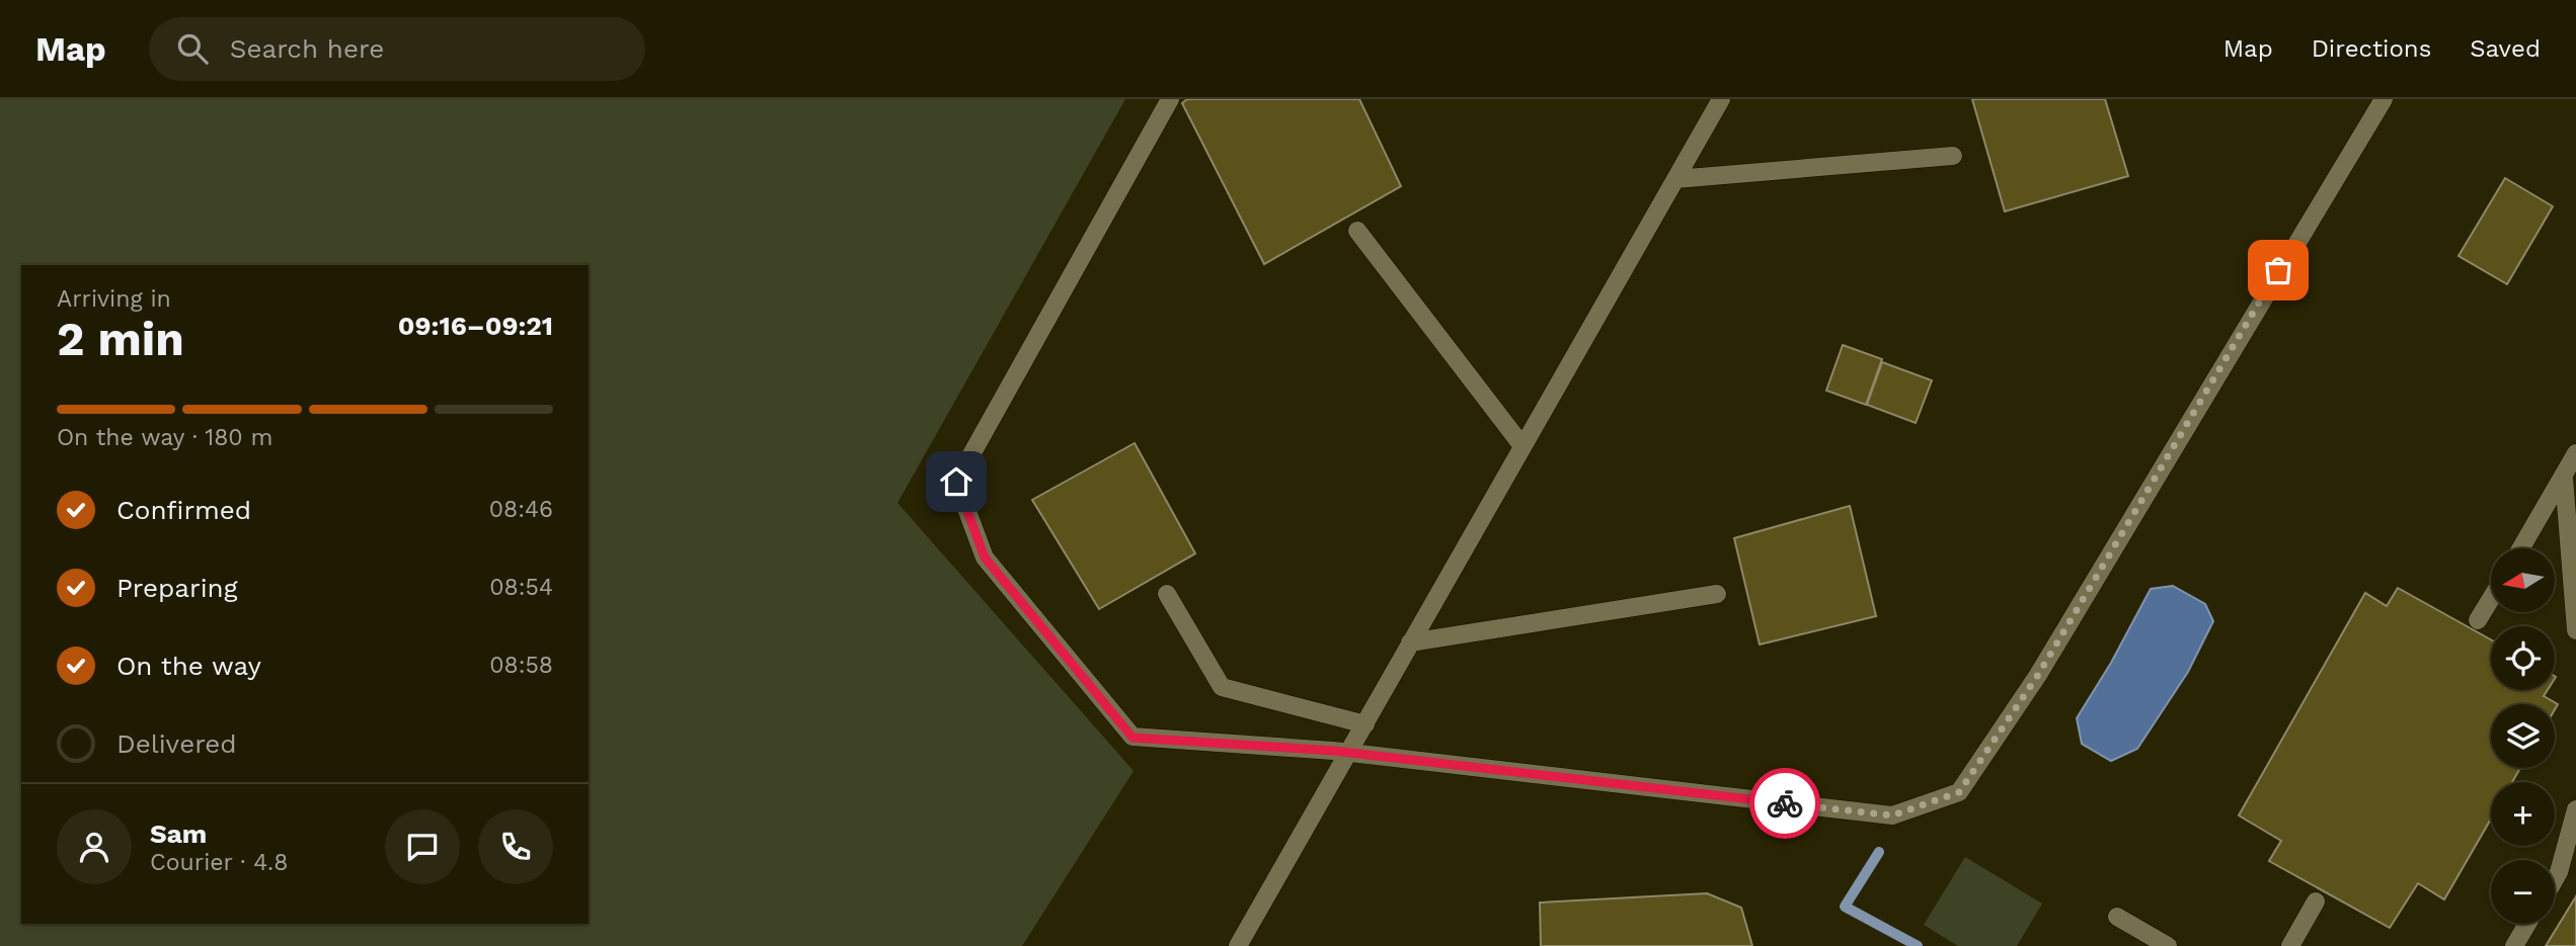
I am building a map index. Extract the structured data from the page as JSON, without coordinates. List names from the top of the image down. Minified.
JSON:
{"north":"left","page":{"header":"Map","search":"Search here","nav":["Map","Directions","Saved"],"heading":["2 min","Arriving in","09:16–09:21"],"panel":["Sam","Courier · 4.8"],"bar":"On the way · 180 m","list":[["Confirmed","08:46"],["Preparing","08:54"],["On the way","08:58"],"Delivered"],"map_buttons":["+","−"]}}
